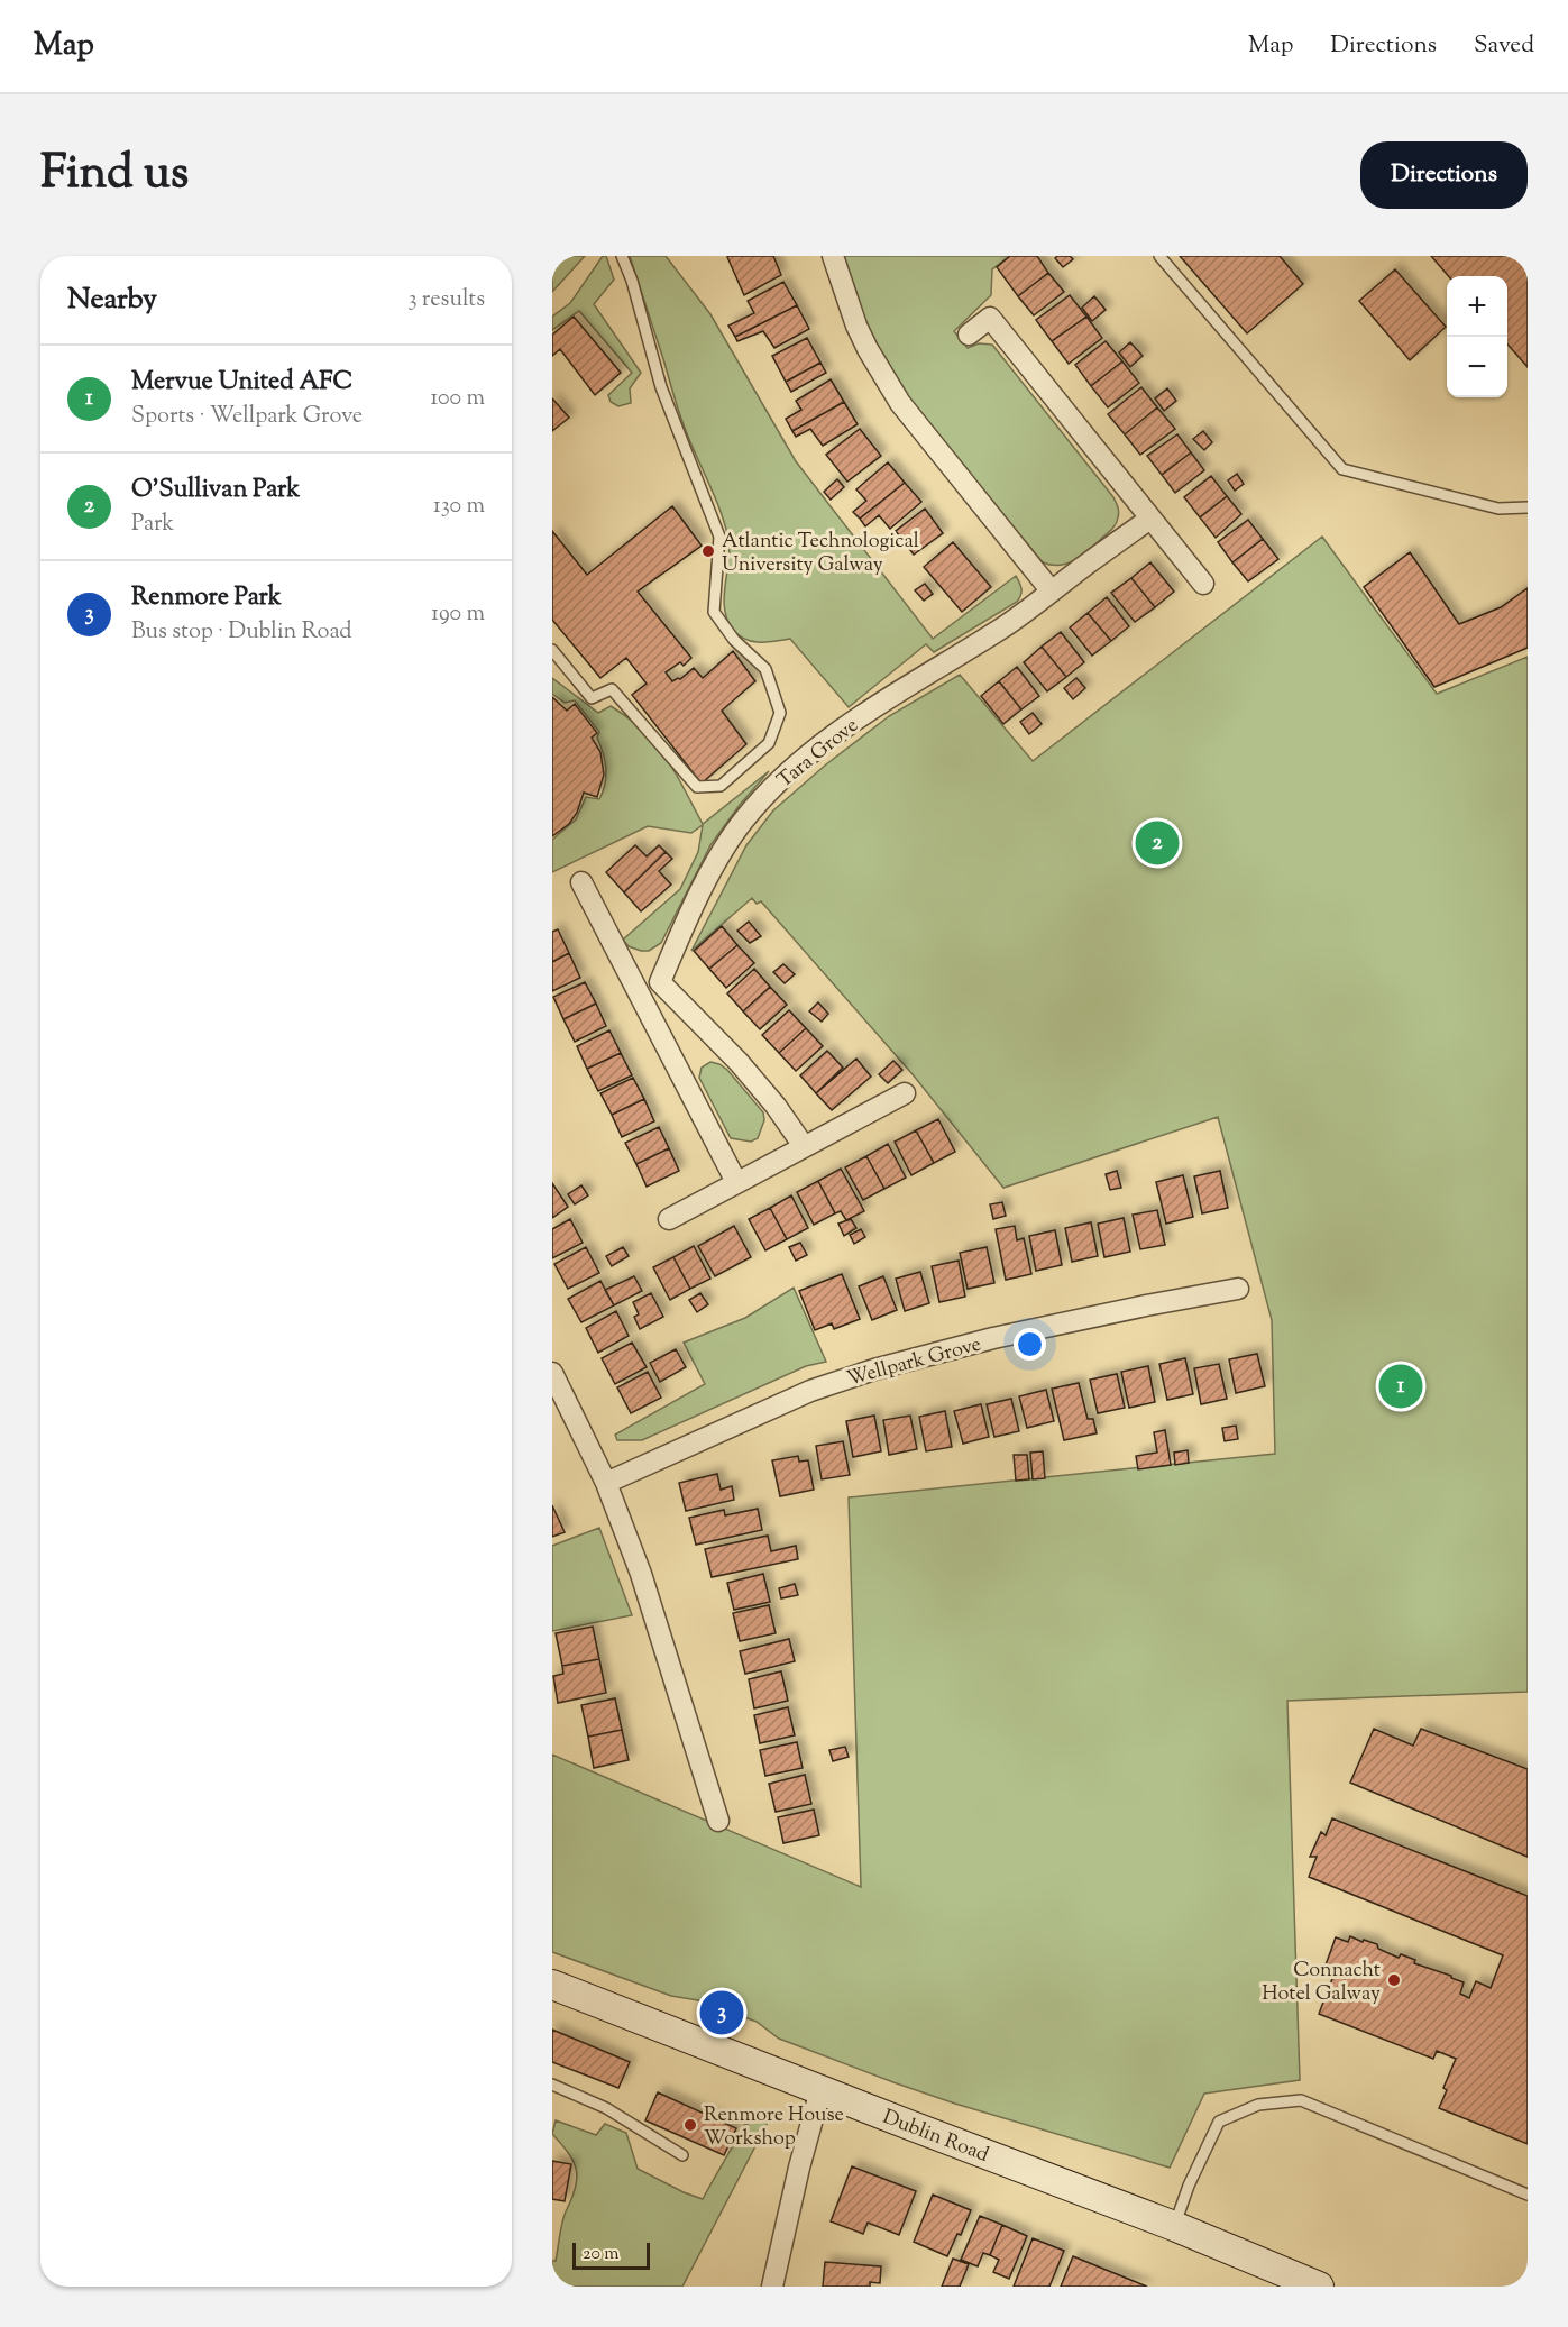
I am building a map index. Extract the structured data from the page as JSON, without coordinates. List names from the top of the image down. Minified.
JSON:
{"streets":{"main road":["Dublin Road"],"street":["Tara Grove","Wellpark Grove"]},"places":["Atlantic Technological University Galway","Connacht Hotel Galway","Renmore House Workshop"],"scale_bar":"20 m","page":{"header":"Map","nav":["Map","Directions","Saved"],"title":"Find us","buttons":"Directions","heading":["Nearby","3 results"],"map_buttons":["+","−"],"list":[{"mark":"1","name":"Mervue United AFC","note":"Sports · Wellpark Grove","value":"100 m"},{"mark":"2","name":"O'Sullivan Park","note":"Park","value":"130 m"},{"mark":"3","name":"Renmore Park","note":"Bus stop · Dublin Road","value":"190 m"}],"pins":["2","1","3"],"scale":"20 m"}}
